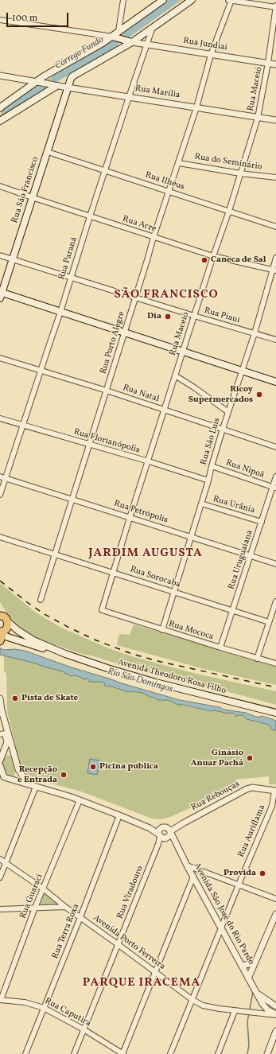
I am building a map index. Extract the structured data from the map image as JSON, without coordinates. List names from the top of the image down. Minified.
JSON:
{"streets":{"main road":["Rua São Francisco","Avenida Theodoro Rosa Filho"],"street":["Rua Jundiaí","Rua Maceió","Rua Marília","Rua do Seminário","Rua Ilhéus","Rua Acre","Rua Paraná","Rua Piauí","Rua Porto Alegre","Rua Natal","Rua Florianópolis","Rua São Luís","Rua Nipoã","Rua Urânia","Rua Petrópolis","Rua Uruguaiana","Rua Sorocaba","Rua Mococa","Rua Rebouças","Rua Auriflama","Rua Viradouro","Rua Guaraci","Avenida São José do Rio Pardo","Rua Terra Roxa","Avenida Porto Ferreira","Rua Caputira"]},"crossings":[["Rua Jundiaí","Rua Maceió"],["Rua Jundiaí","Rua São Francisco"],["Rua Jundiaí","Rua Paraná"],["Rua Jundiaí","Rua Porto Alegre"],["Rua Maceió","Rua Marília"],["Rua Maceió","Rua do Seminário"],["Rua Maceió","Rua Ilhéus"],["Rua Maceió","Rua Acre"],["Rua Maceió","Rua Piauí"],["Rua Maceió","Rua Natal"],["Rua Maceió","Rua Florianópolis"],["Rua Maceió","Rua Petrópolis"],["Rua Maceió","Rua Sorocaba"],["Rua Maceió","Rua Mococa"],["Rua Marília","Rua São Francisco"],["Rua Marília","Rua Paraná"],["Rua Marília","Rua Porto Alegre"],["Rua do Seminário","Rua Porto Alegre"],["Rua Ilhéus","Rua São Francisco"],["Rua Ilhéus","Rua Paraná"],["Rua Ilhéus","Rua Porto Alegre"],["Rua São Francisco","Rua Acre"],["Rua São Francisco","Rua Paraná"],["Rua São Francisco","Rua Piauí"],["Rua Acre","Rua Paraná"],["Rua Acre","Rua Porto Alegre"],["Rua Acre","Rua São Luís"],["Rua Paraná","Rua Piauí"],["Rua Paraná","Rua Natal"],["Rua Paraná","Rua Florianópolis"],["Rua Paraná","Rua Petrópolis"],["Rua Piauí","Rua Porto Alegre"],["Rua Piauí","Rua São Luís"],["Rua Porto Alegre","Rua Natal"],["Rua Porto Alegre","Rua Florianópolis"],["Rua Porto Alegre","Rua Petrópolis"],["Rua Porto Alegre","Rua Sorocaba"],["Rua Natal","Rua São Luís"],["Rua Florianópolis","Rua São Luís"],["Rua São Luís","Rua Nipoã"],["Rua São Luís","Rua Urânia"],["Rua São Luís","Rua Petrópolis"],["Rua São Luís","Rua Sorocaba"],["Rua São Luís","Rua Mococa"],["Rua Nipoã","Rua Uruguaiana"],["Rua Urânia","Rua Uruguaiana"],["Rua Petrópolis","Rua Uruguaiana"],["Rua Uruguaiana","Rua Sorocaba"],["Rua Uruguaiana","Rua Mococa"],["Rua Rebouças","Rua Auriflama"],["Rua Rebouças","Rua Viradouro"],["Rua Rebouças","Avenida São José do Rio Pardo"],["Rua Auriflama","Avenida São José do Rio Pardo"],["Rua Auriflama","Avenida Porto Ferreira"],["Rua Viradouro","Avenida São José do Rio Pardo"],["Rua Viradouro","Avenida Porto Ferreira"],["Rua Viradouro","Rua Caputira"],["Rua Guaraci","Avenida São José do Rio Pardo"],["Rua Guaraci","Avenida Porto Ferreira"],["Rua Guaraci","Rua Caputira"],["Avenida São José do Rio Pardo","Rua Terra Roxa"],["Avenida São José do Rio Pardo","Avenida Porto Ferreira"],["Rua Terra Roxa","Avenida Porto Ferreira"],["Rua Terra Roxa","Rua Caputira"]],"districts":["SÃO FRANCISCO","JARDIM AUGUSTA","PARQUE IRACEMA"],"water":["Córrego Fundo","Rio São Domingos"],"places":["Caneca de Sal","Dia","Ricoy Supermercados","Pista de Skate","Ginásio Anuar Pachá","Picina publica","Recepção e Entrada","Provida"],"scale_bar":"100 m"}
